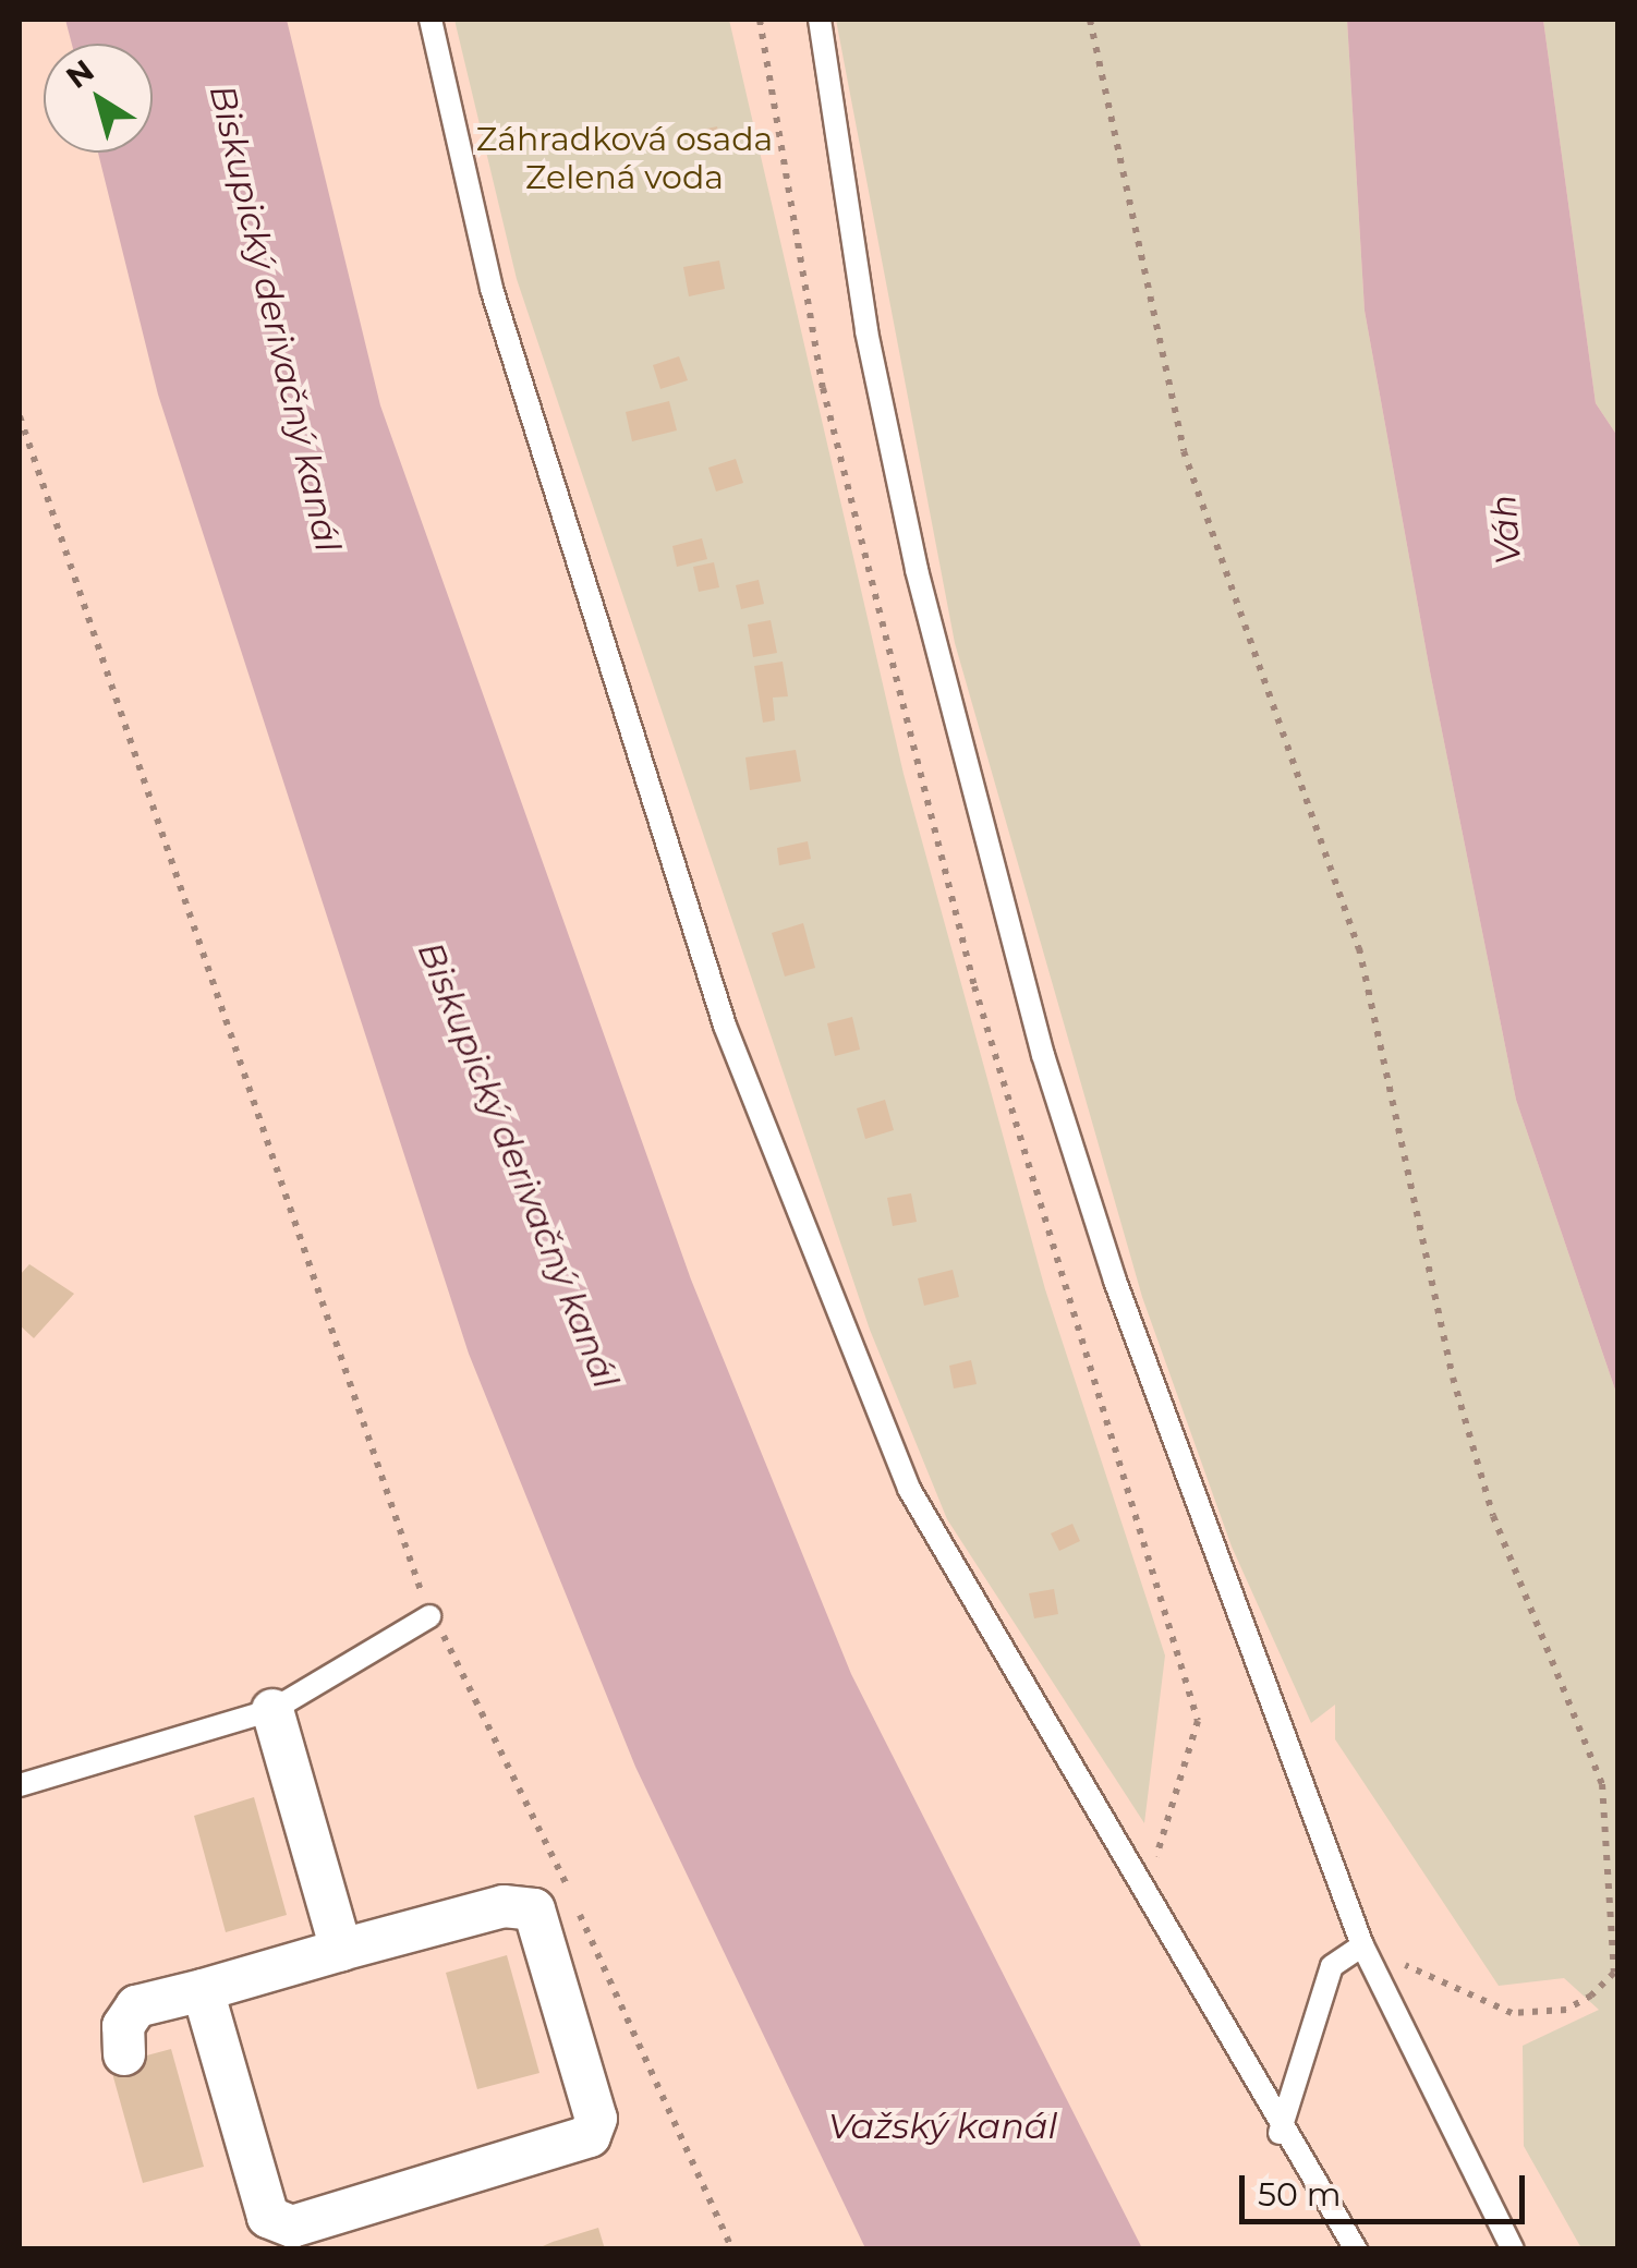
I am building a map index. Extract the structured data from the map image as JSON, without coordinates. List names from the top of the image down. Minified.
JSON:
{"water":["Biskupický derivačný kanál","Váh","Važský kanál"],"parks":["Záhradková osada Zelená voda"],"scale_bar":"50 m","north":"top left"}
